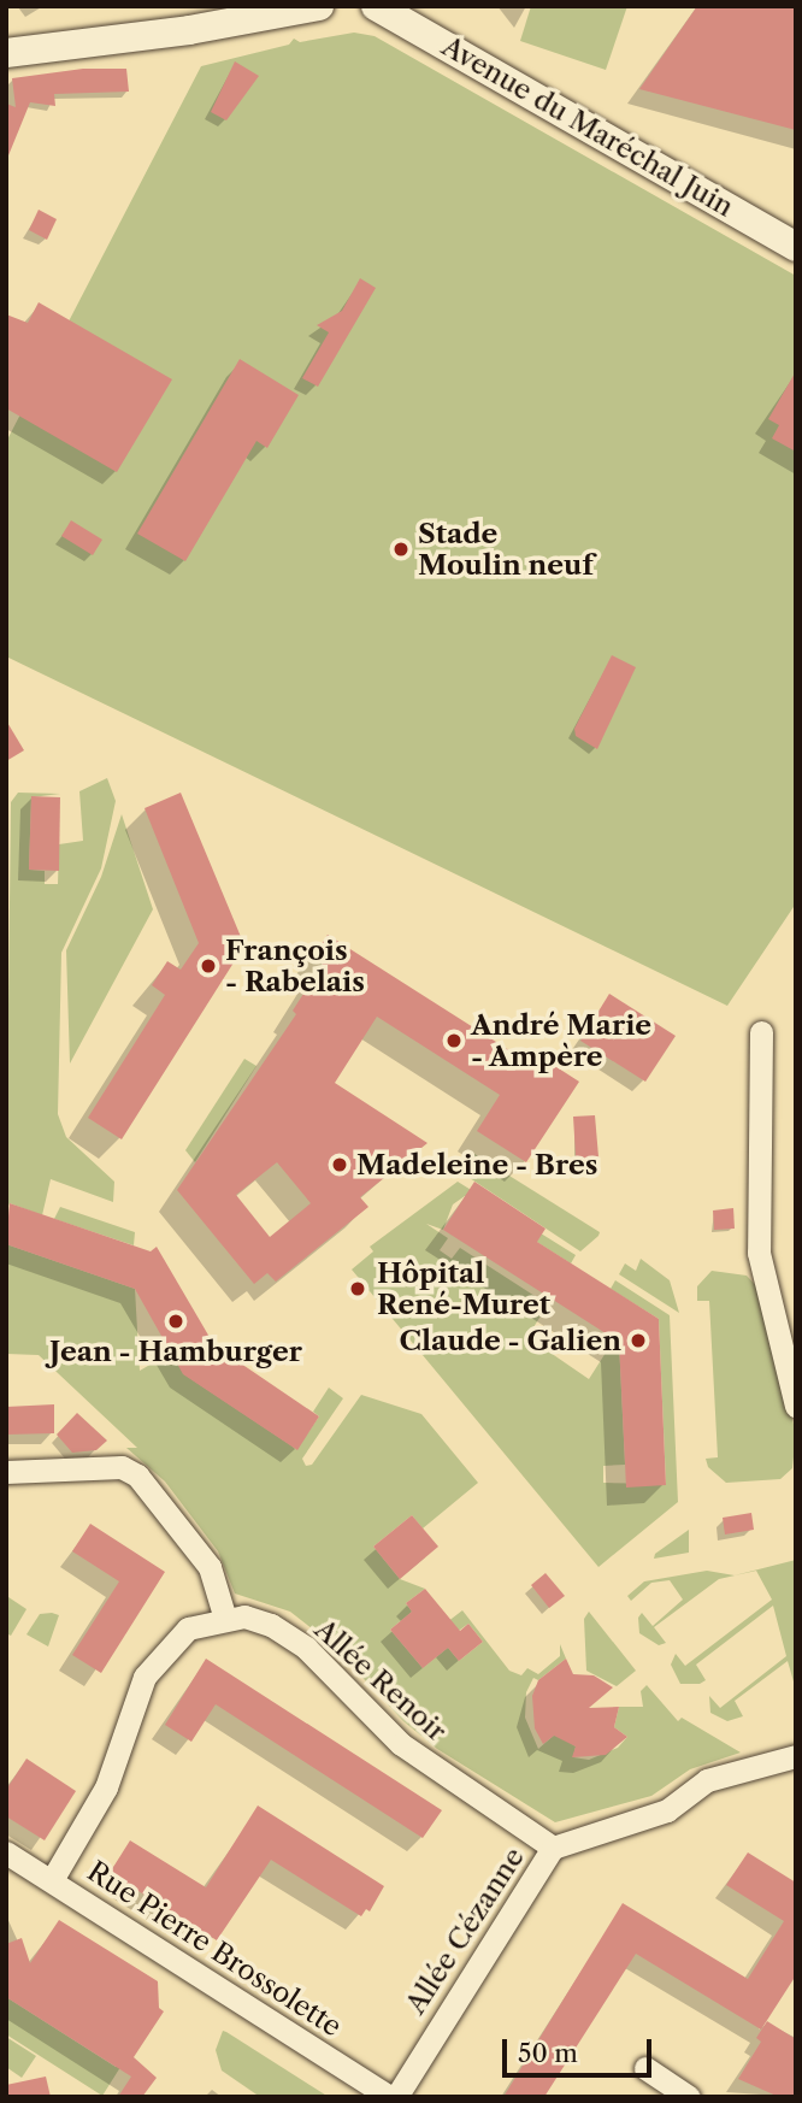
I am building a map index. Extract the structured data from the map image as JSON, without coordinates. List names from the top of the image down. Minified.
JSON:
{"streets":{"street":["Avenue du Maréchal Juin","Allée Renoir","Allée Cézanne","Rue Pierre Brossolette"]},"crossings":[["Allée Renoir","Allée Cézanne"],["Allée Renoir","Rue Pierre Brossolette"],["Allée Cézanne","Rue Pierre Brossolette"]],"places":["Stade Moulin neuf","François - Rabelais","André Marie - Ampère","Madeleine - Bres","Hôpital René-Muret","Jean - Hamburger","Claude - Galien"],"scale_bar":"50 m"}
